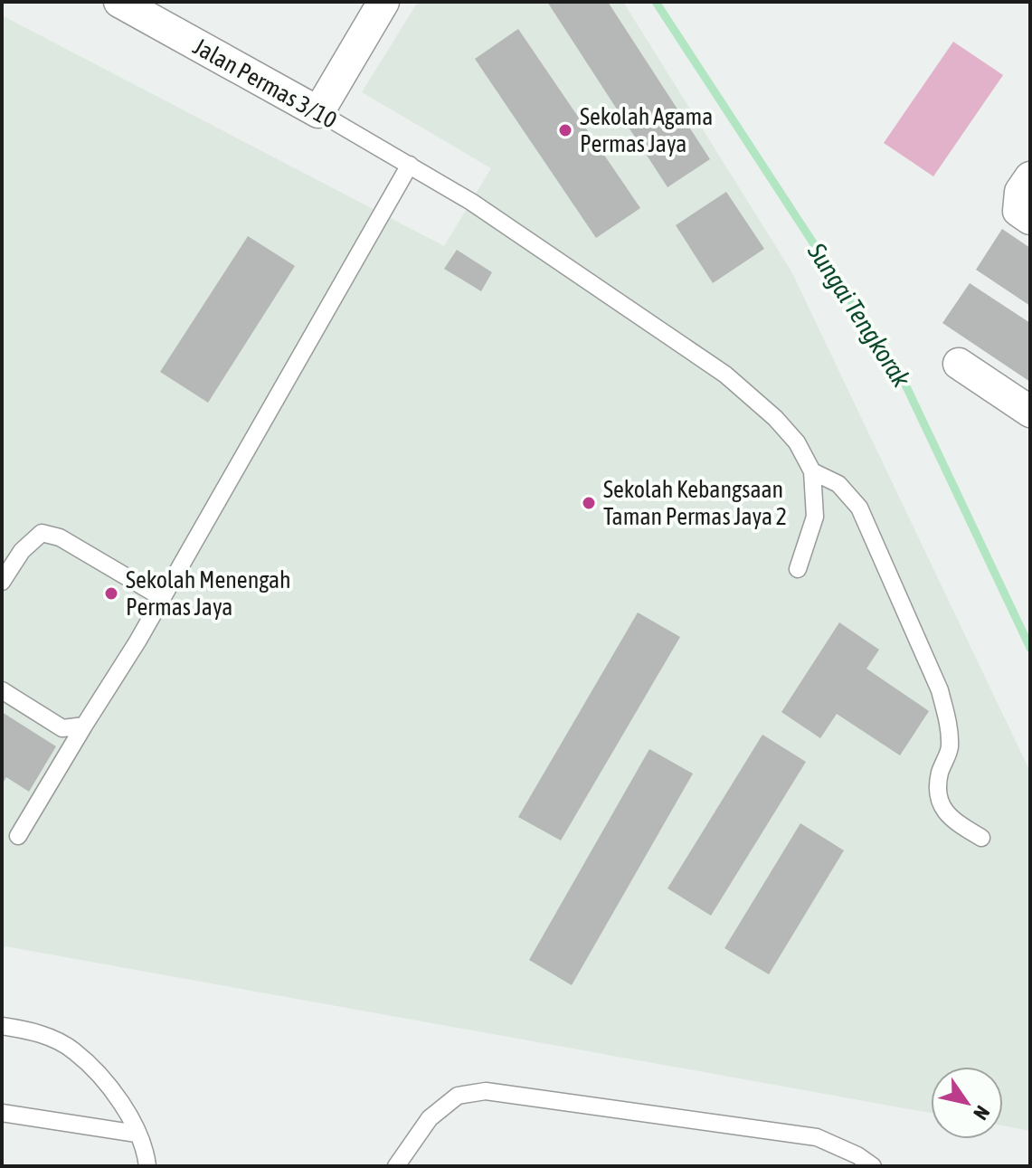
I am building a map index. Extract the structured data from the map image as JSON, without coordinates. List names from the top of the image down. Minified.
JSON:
{"streets":{"street":["Jalan Permas 3/10"]},"water":["Sungai Tengkorak"],"places":["Sekolah Agama Permas Jaya","Sekolah Kebangsaan Taman Permas Jaya 2","Sekolah Menengah Permas Jaya"],"north":"bottom right"}
